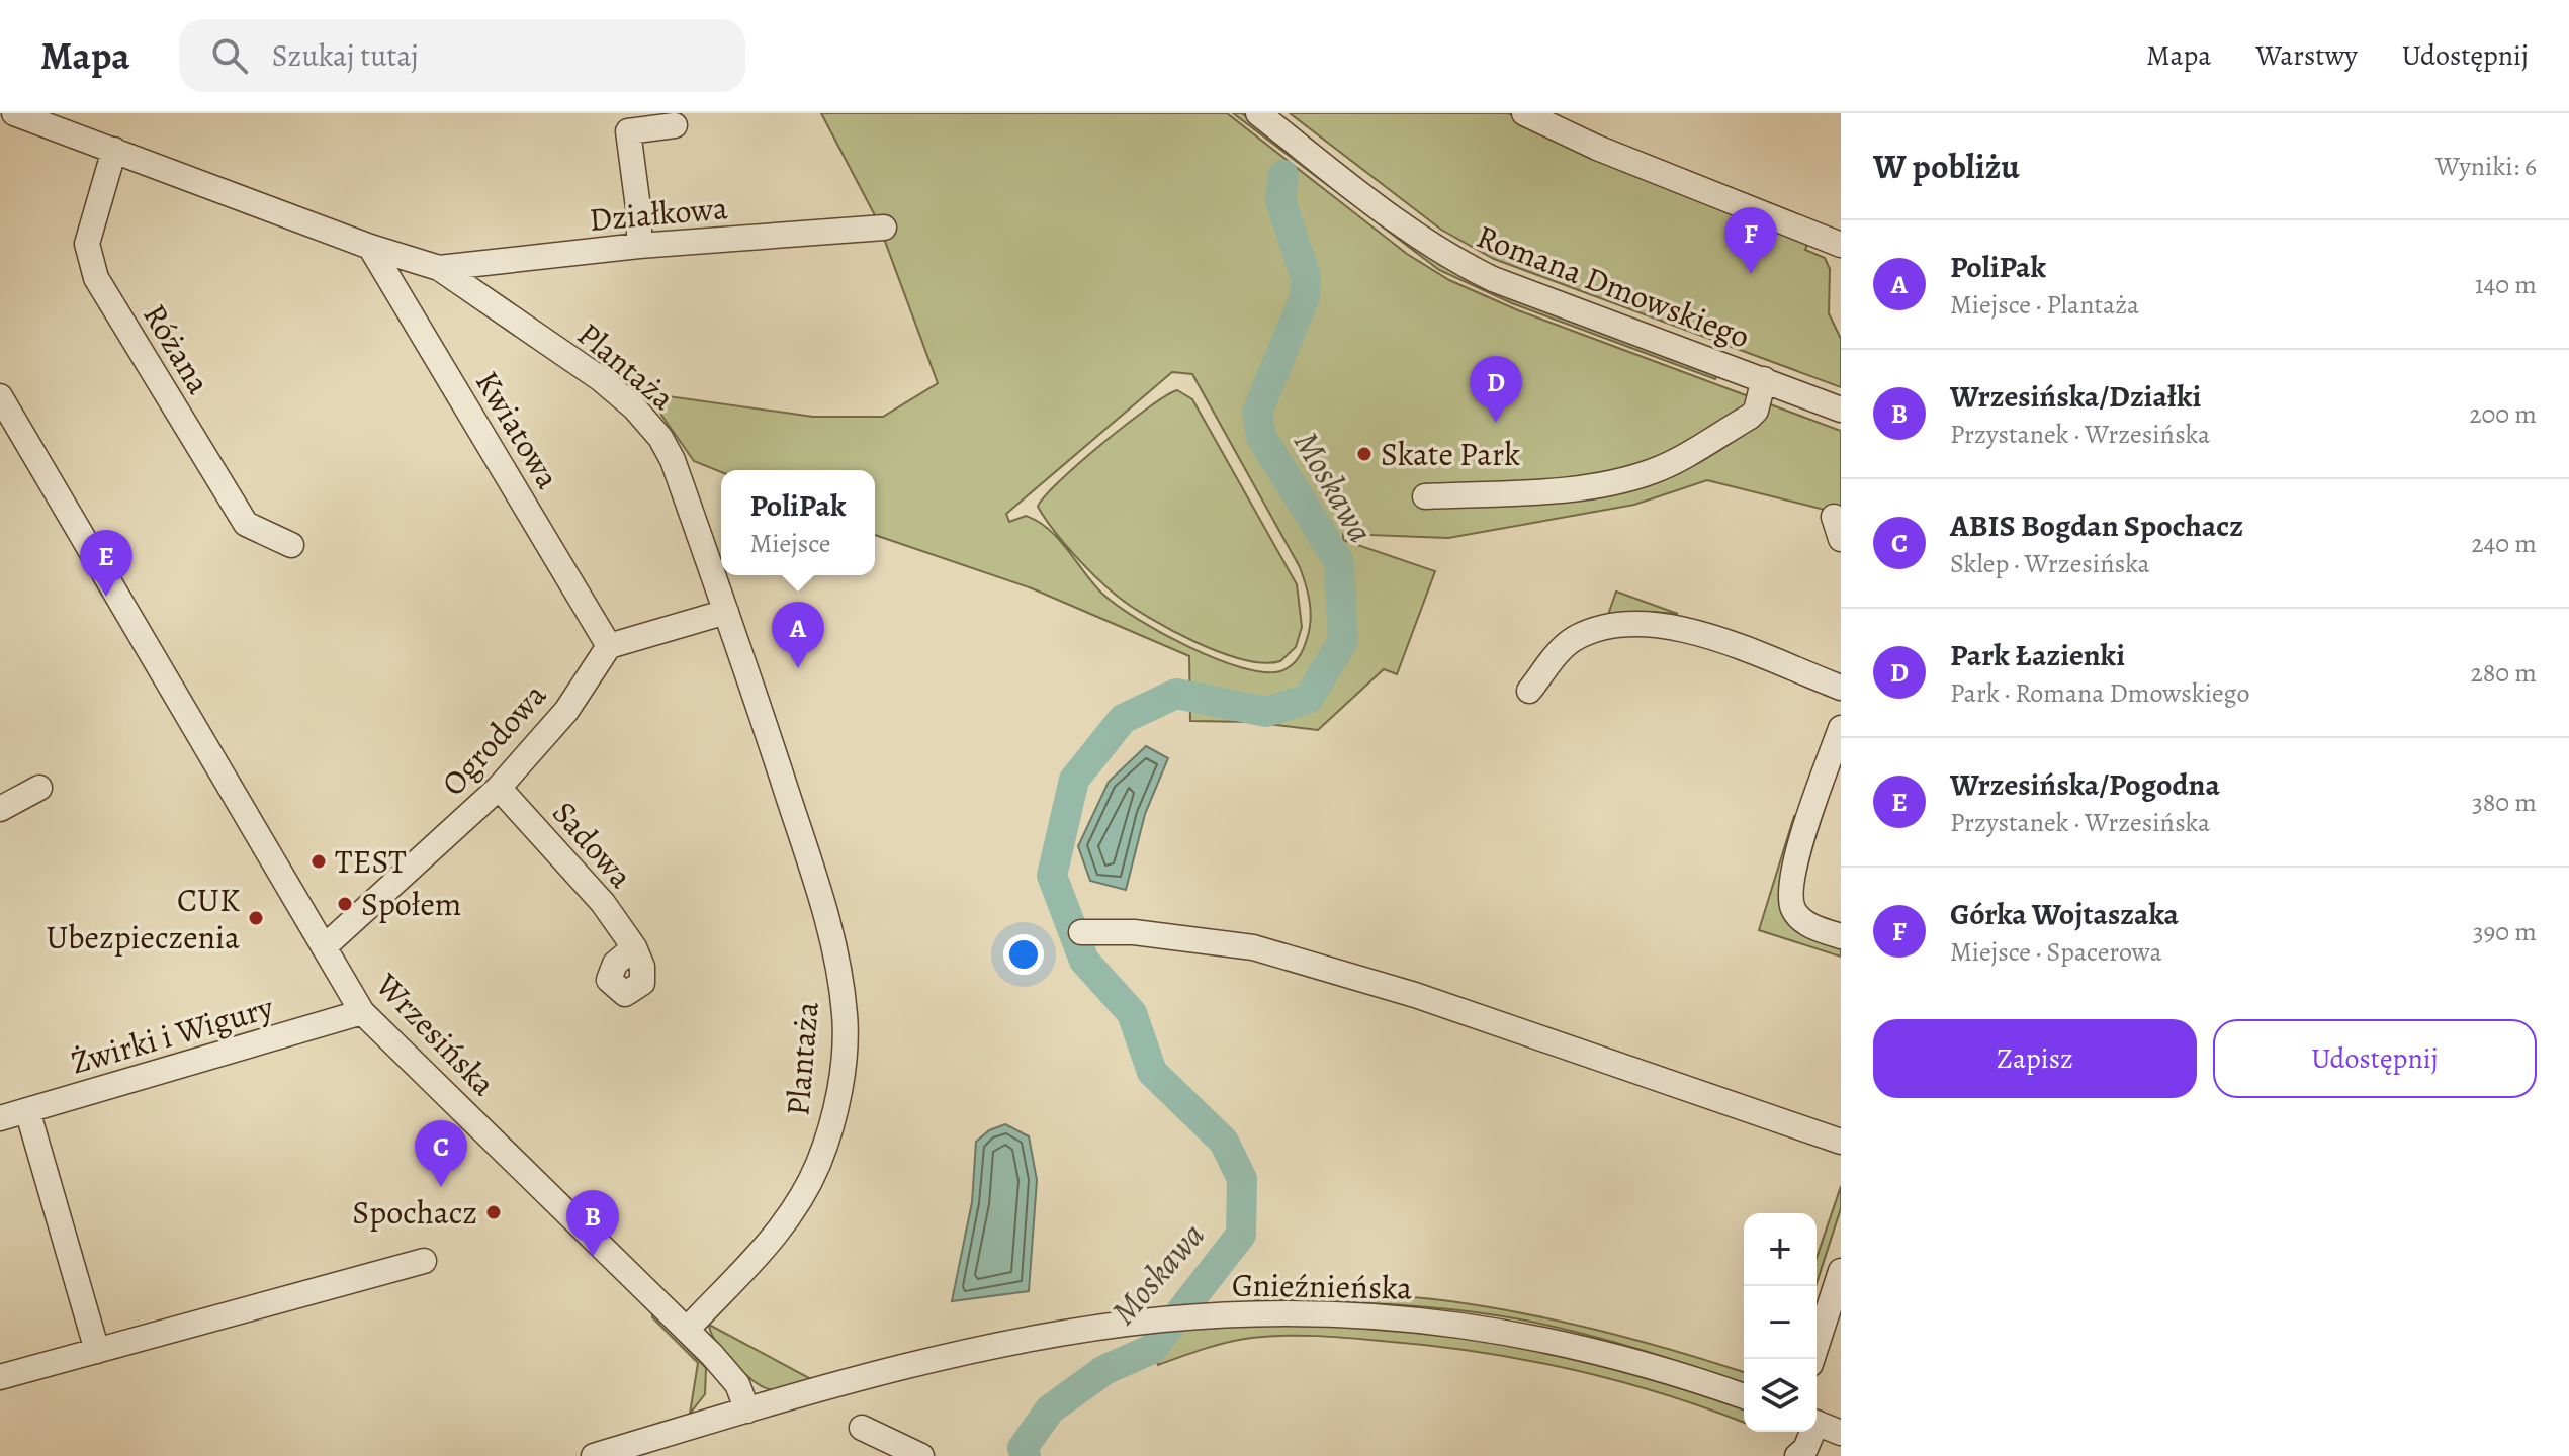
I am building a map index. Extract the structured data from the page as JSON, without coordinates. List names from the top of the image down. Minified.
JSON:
{"streets":{"street":["Działkowa","Romana Dmowskiego","Różana","Plantaża","Kwiatowa","Ogrodowa","Sadowa","Żwirki i Wigury","Wrzesińska","Gnieźnieńska"]},"crossings":[["Działkowa","Plantaża"],["Różana","Plantaża"],["Plantaża","Kwiatowa"],["Plantaża","Wrzesińska"],["Kwiatowa","Ogrodowa"],["Ogrodowa","Sadowa"],["Ogrodowa","Wrzesińska"],["Żwirki i Wigury","Wrzesińska"],["Wrzesińska","Gnieźnieńska"]],"water":["Moskawa"],"places":["Skate Park","TEST","Społem","CUK Ubezpieczenia","Spochacz"],"page":{"header":"Mapa","search":"Szukaj tutaj","nav":["Mapa","Warstwy","Udostępnij"],"heading":["W pobliżu","Wyniki: 6"],"pins":["F","D","E","A","C","B"],"list":[{"mark":"A","name":"PoliPak","note":"Miejsce · Plantaża","value":"140 m"},{"mark":"B","name":"Wrzesińska/Działki","note":"Przystanek · Wrzesińska","value":"200 m"},{"mark":"C","name":"ABIS Bogdan Spochacz","note":"Sklep · Wrzesińska","value":"240 m"},{"mark":"D","name":"Park Łazienki","note":"Park · Romana Dmowskiego","value":"280 m"},{"mark":"E","name":"Wrzesińska/Pogodna","note":"Przystanek · Wrzesińska","value":"380 m"},{"mark":"F","name":"Górka Wojtaszaka","note":"Miejsce · Spacerowa","value":"390 m"}],"popup":["PoliPak","Miejsce"],"buttons":["Zapisz","Udostępnij"],"map_buttons":["+","−"]}}
